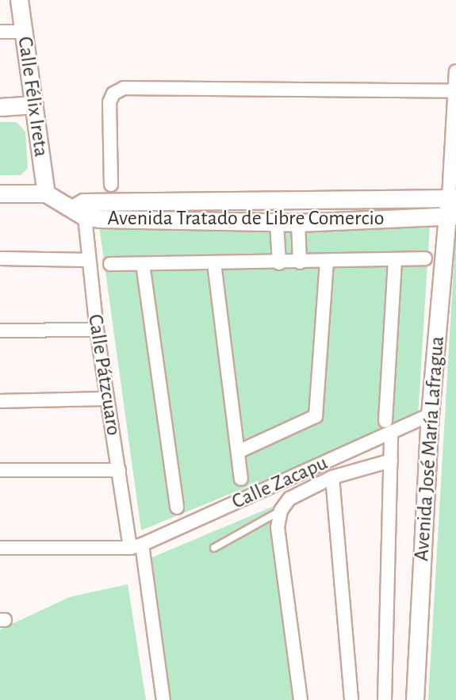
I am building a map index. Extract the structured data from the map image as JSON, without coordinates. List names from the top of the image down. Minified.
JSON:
{"streets":{"street":["Calle Félix Ireta","Avenida Tratado de Libre Comercio","Calle Pátzcuaro","Avenida José María Lafragua","Calle Zacapu"]},"crossings":[["Calle Félix Ireta","Avenida Tratado de Libre Comercio"],["Avenida Tratado de Libre Comercio","Calle Pátzcuaro"],["Avenida Tratado de Libre Comercio","Avenida José María Lafragua"],["Calle Pátzcuaro","Calle Zacapu"],["Avenida José María Lafragua","Calle Zacapu"]]}
